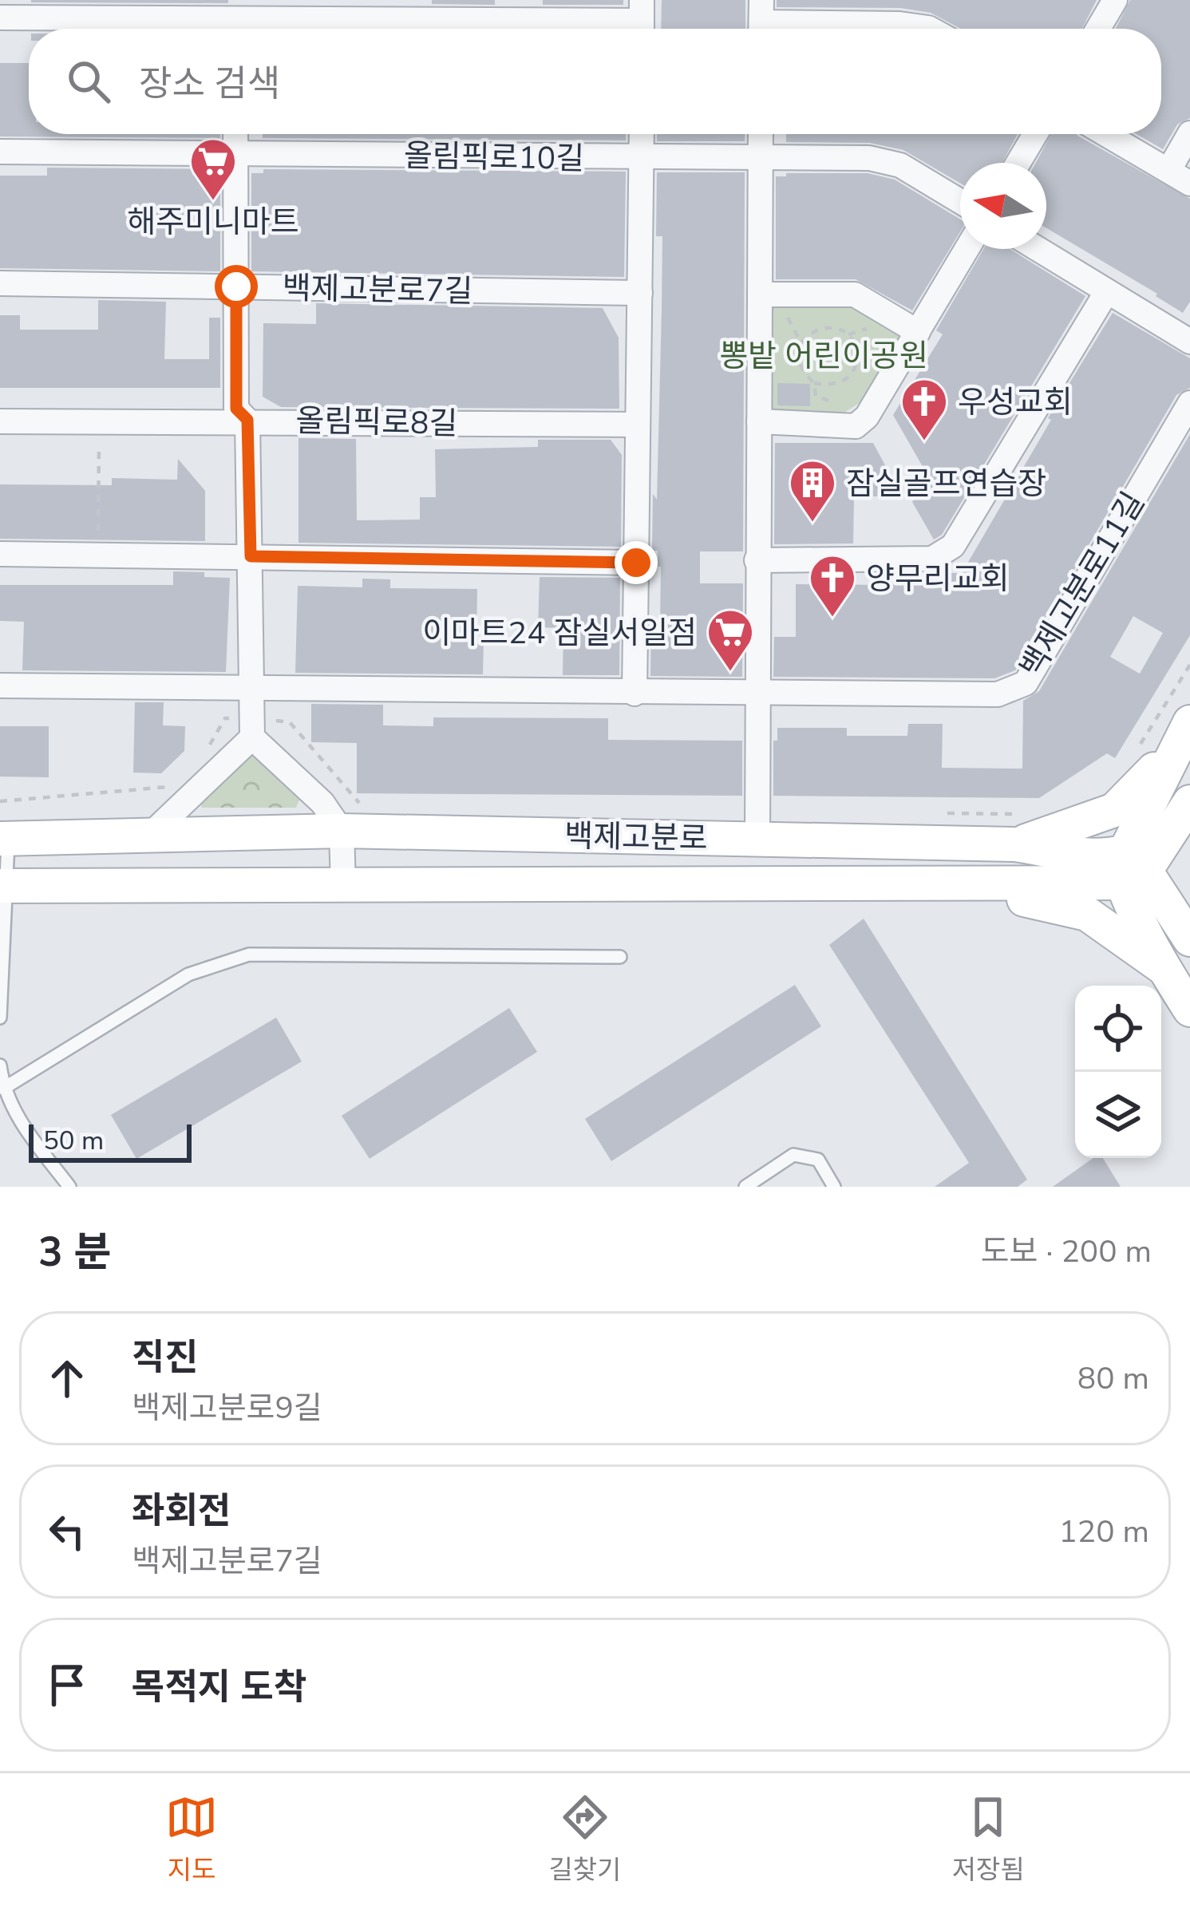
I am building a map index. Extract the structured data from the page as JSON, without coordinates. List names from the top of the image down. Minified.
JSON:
{"streets":{"main road":["백제고분로"],"street":["올림픽로10길","백제고분로7길","올림픽로8길","백제고분로11길"]},"parks":["뽕밭 어린이공원"],"places":{"supermarket":["해주미니마트","이마트24 잠실서일점"],"church":["우성교회","양무리교회"],"building":["잠실골프연습장"]},"scale_bar":"50 m","north":"left","page":{"search":"장소 검색","scale":"50 m","heading":["3 분","도보 · 200 m"],"list":[["직진","백제고분로9길","80 m"],["좌회전","백제고분로7길","120 m"],"목적지 도착"],"nav":["지도","길찾기","저장됨"]}}
